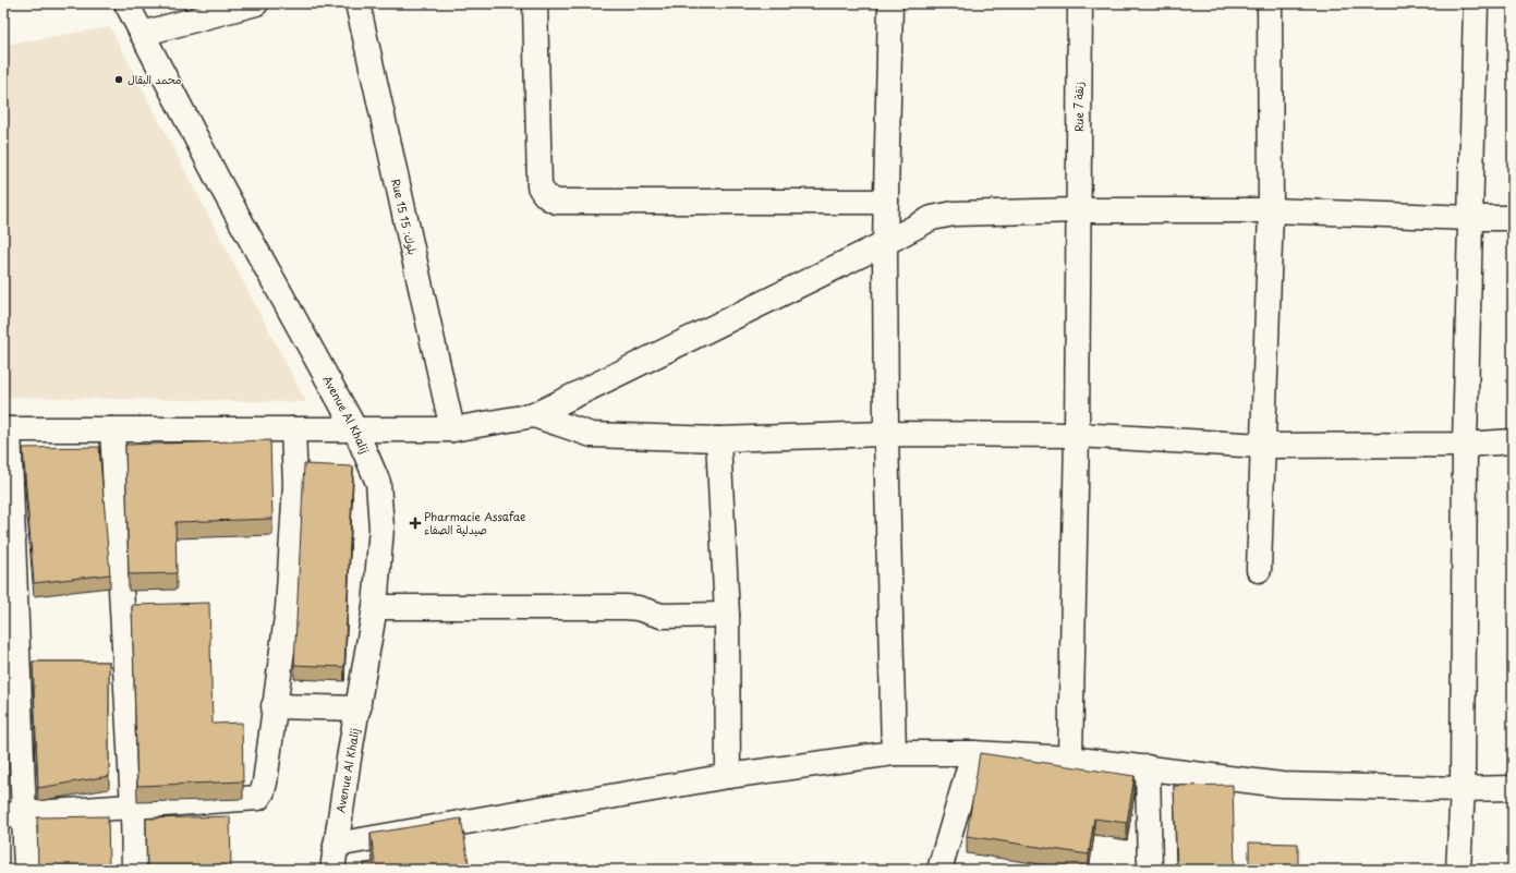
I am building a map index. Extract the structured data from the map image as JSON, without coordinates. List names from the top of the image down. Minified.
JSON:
{"streets":{"street":["Rue 7 زنقة","Rue 15 بلوك: 15","Avenue Al Khalij"]},"places":{"other":["محمد البقال"],"health":["Pharmacie Assafae صيدلية الصفاء"]}}
